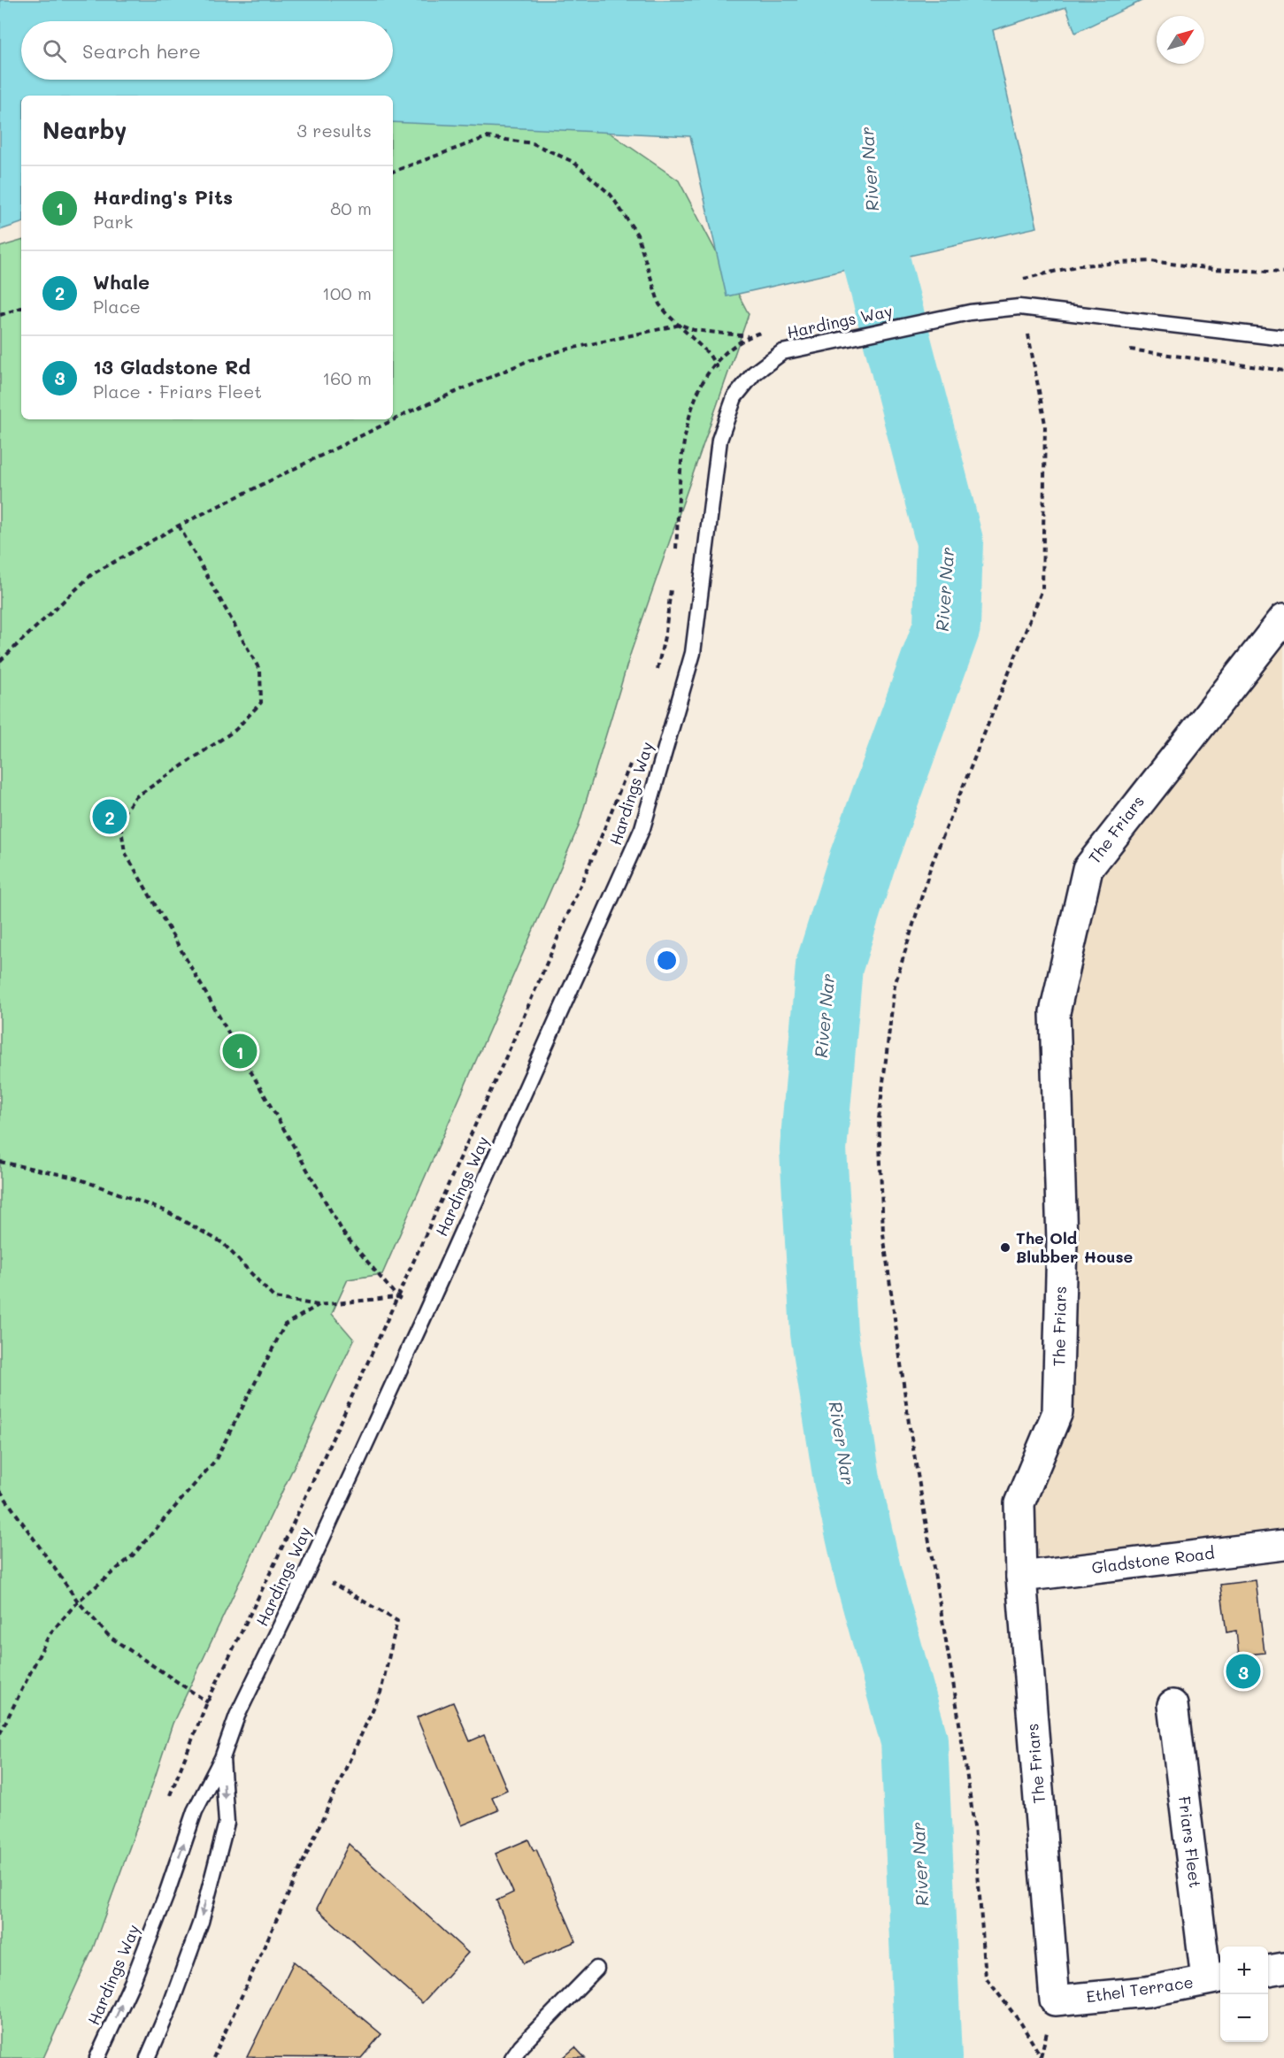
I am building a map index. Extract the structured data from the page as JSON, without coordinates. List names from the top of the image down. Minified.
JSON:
{"streets":{"street":["The Friars","Gladstone Road","Friars Fleet","Ethel Terrace"],"lane":["Hardings Way"]},"crossings":[["The Friars","Gladstone Road"],["The Friars","Ethel Terrace"],["Friars Fleet","Ethel Terrace"]],"water":["River Nar"],"places":["The Old Blubber House"],"north":"top right","page":{"search":"Search here","heading":["Nearby","3 results"],"list":[{"mark":"1","name":"Harding's Pits","note":"Park","value":"80 m"},{"mark":"2","name":"Whale","note":"Place","value":"100 m"},{"mark":"3","name":"13 Gladstone Rd","note":"Place · Friars Fleet","value":"160 m"}],"pins":["2","1","3"],"map_buttons":["+","−"]}}
